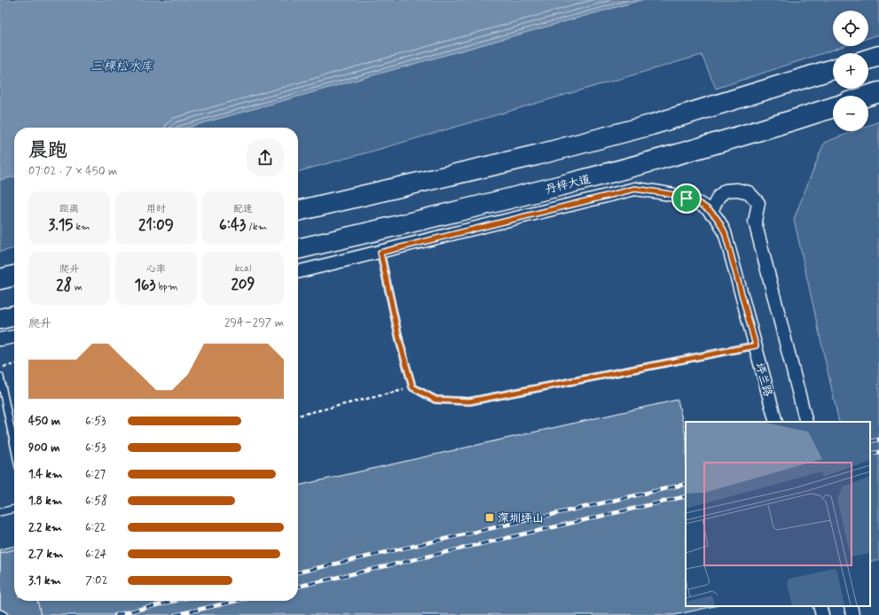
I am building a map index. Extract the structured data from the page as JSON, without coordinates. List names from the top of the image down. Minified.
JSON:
{"streets":{"main road":["丹梓大道"],"street":["坪兰路"]},"water":["三棵松水库"],"places":{"transit":["深圳坪山"]},"page":{"map_buttons":["+","−"],"heading":["晨跑","07:02 · 7 × 450 m"],"stats":[["距离","3.15 km"],["用时","21:09"],["配速","6:43 /km"],["爬升","28 m"],["心率","163 bpm"],["kcal","209"]],"chart":["爬升","294–297 m"],"list":[{"name":"450 m","note":"6:53"},{"name":"900 m","note":"6:53"},{"name":"1.4 km","note":"6:27"},{"name":"1.8 km","note":"6:58"},{"name":"2.2 km","note":"6:22"},{"name":"2.7 km","note":"6:24"},{"name":"3.1 km","note":"7:02"}]}}
